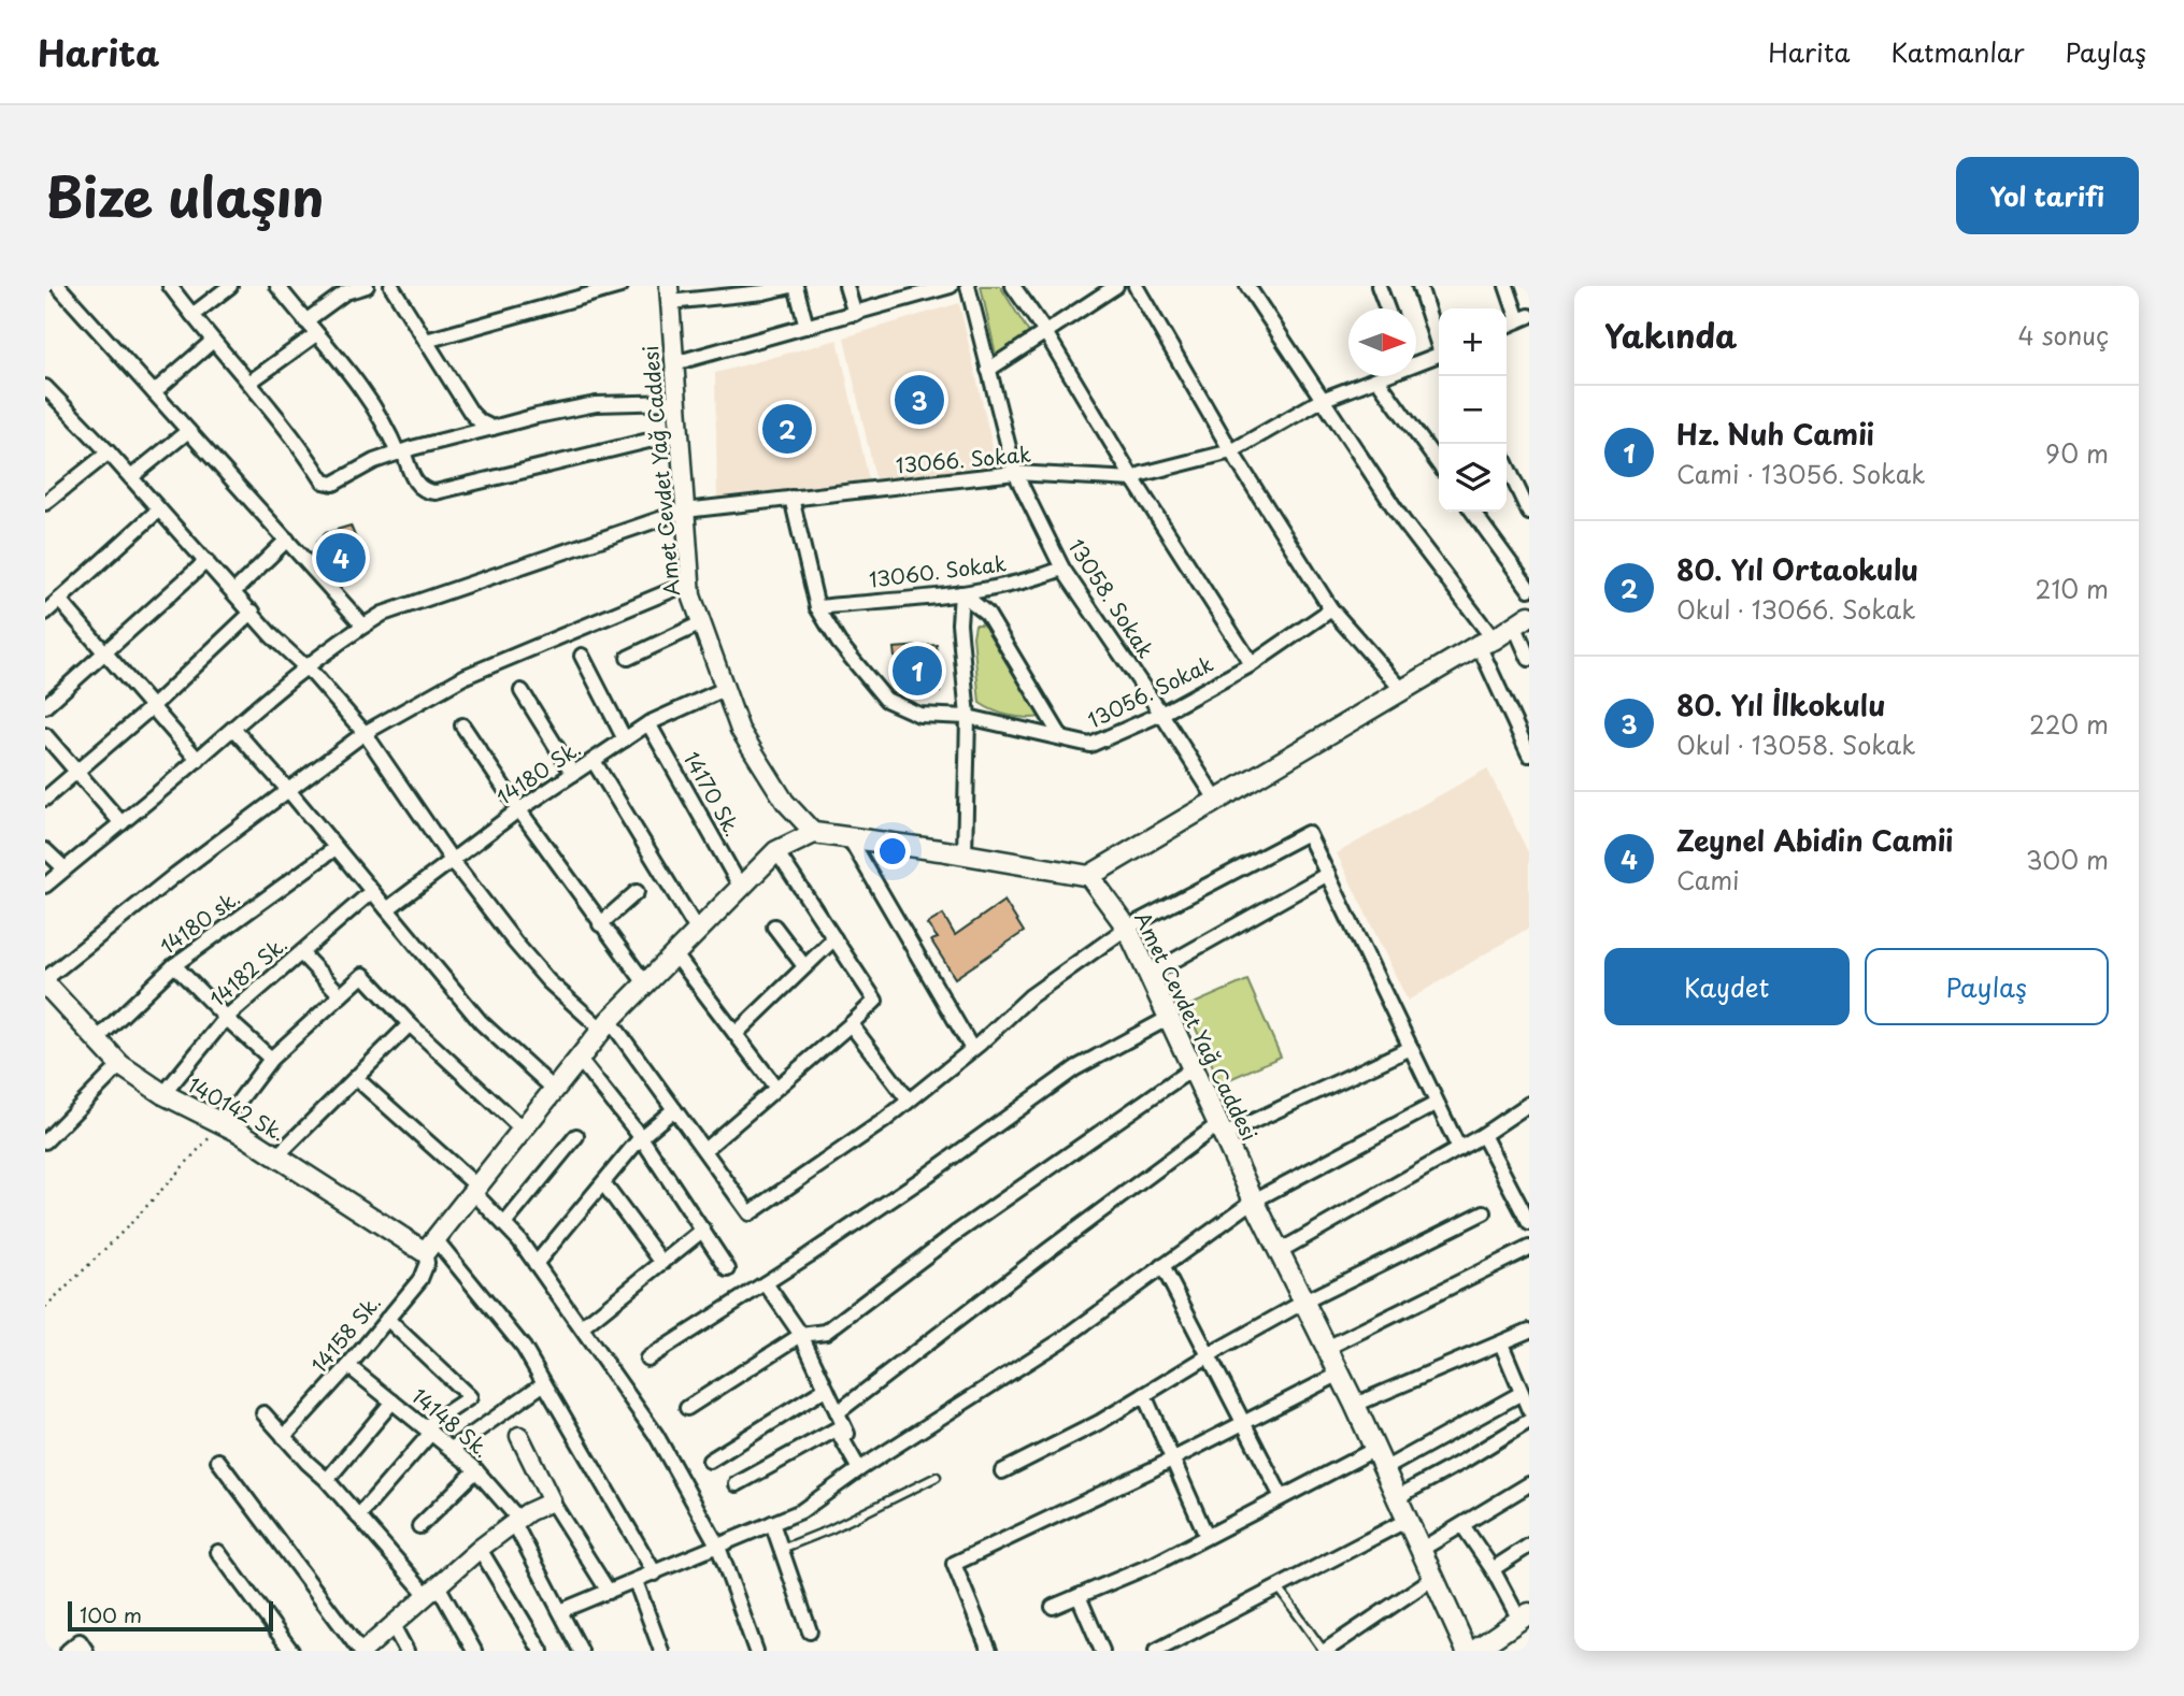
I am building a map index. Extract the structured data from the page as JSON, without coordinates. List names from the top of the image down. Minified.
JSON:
{"streets":{"main road":["Amet Cevdet Yağ Caddesi","140142 Sk."],"street":["13066. Sokak","13060. Sokak","13058. Sokak","13056. Sokak","14180 Sk.","14170 Sk.","14180 sk.","14182 Sk.","14158 Sk.","14148 Sk."]},"crossings":[["13066. Sokak","Amet Cevdet Yağ Caddesi"],["13066. Sokak","13058. Sokak"],["13066. Sokak","13056. Sokak"],["Amet Cevdet Yağ Caddesi","14180 Sk."],["13060. Sokak","13058. Sokak"],["13060. Sokak","13056. Sokak"],["13058. Sokak","13056. Sokak"],["14180 Sk.","14170 Sk."],["14180 sk.","140142 Sk."],["14182 Sk.","140142 Sk."],["140142 Sk.","14158 Sk."],["14158 Sk.","14148 Sk."]],"scale_bar":"100 m","north":"right","page":{"header":"Harita","nav":["Harita","Katmanlar","Paylaş"],"title":"Bize ulaşın","buttons":["Yol tarifi",["Kaydet","Paylaş"]],"heading":["Yakında","4 sonuç"],"map_buttons":["+","−"],"pins":["3","2","4","1"],"list":[{"mark":"1","name":"Hz. Nuh Camii","note":"Cami · 13056. Sokak","value":"90 m"},{"mark":"2","name":"80. Yıl Ortaokulu","note":"Okul · 13066. Sokak","value":"210 m"},{"mark":"3","name":"80. Yıl İlkokulu","note":"Okul · 13058. Sokak","value":"220 m"},{"mark":"4","name":"Zeynel Abidin Camii","note":"Cami","value":"300 m"}],"scale":"100 m"}}
